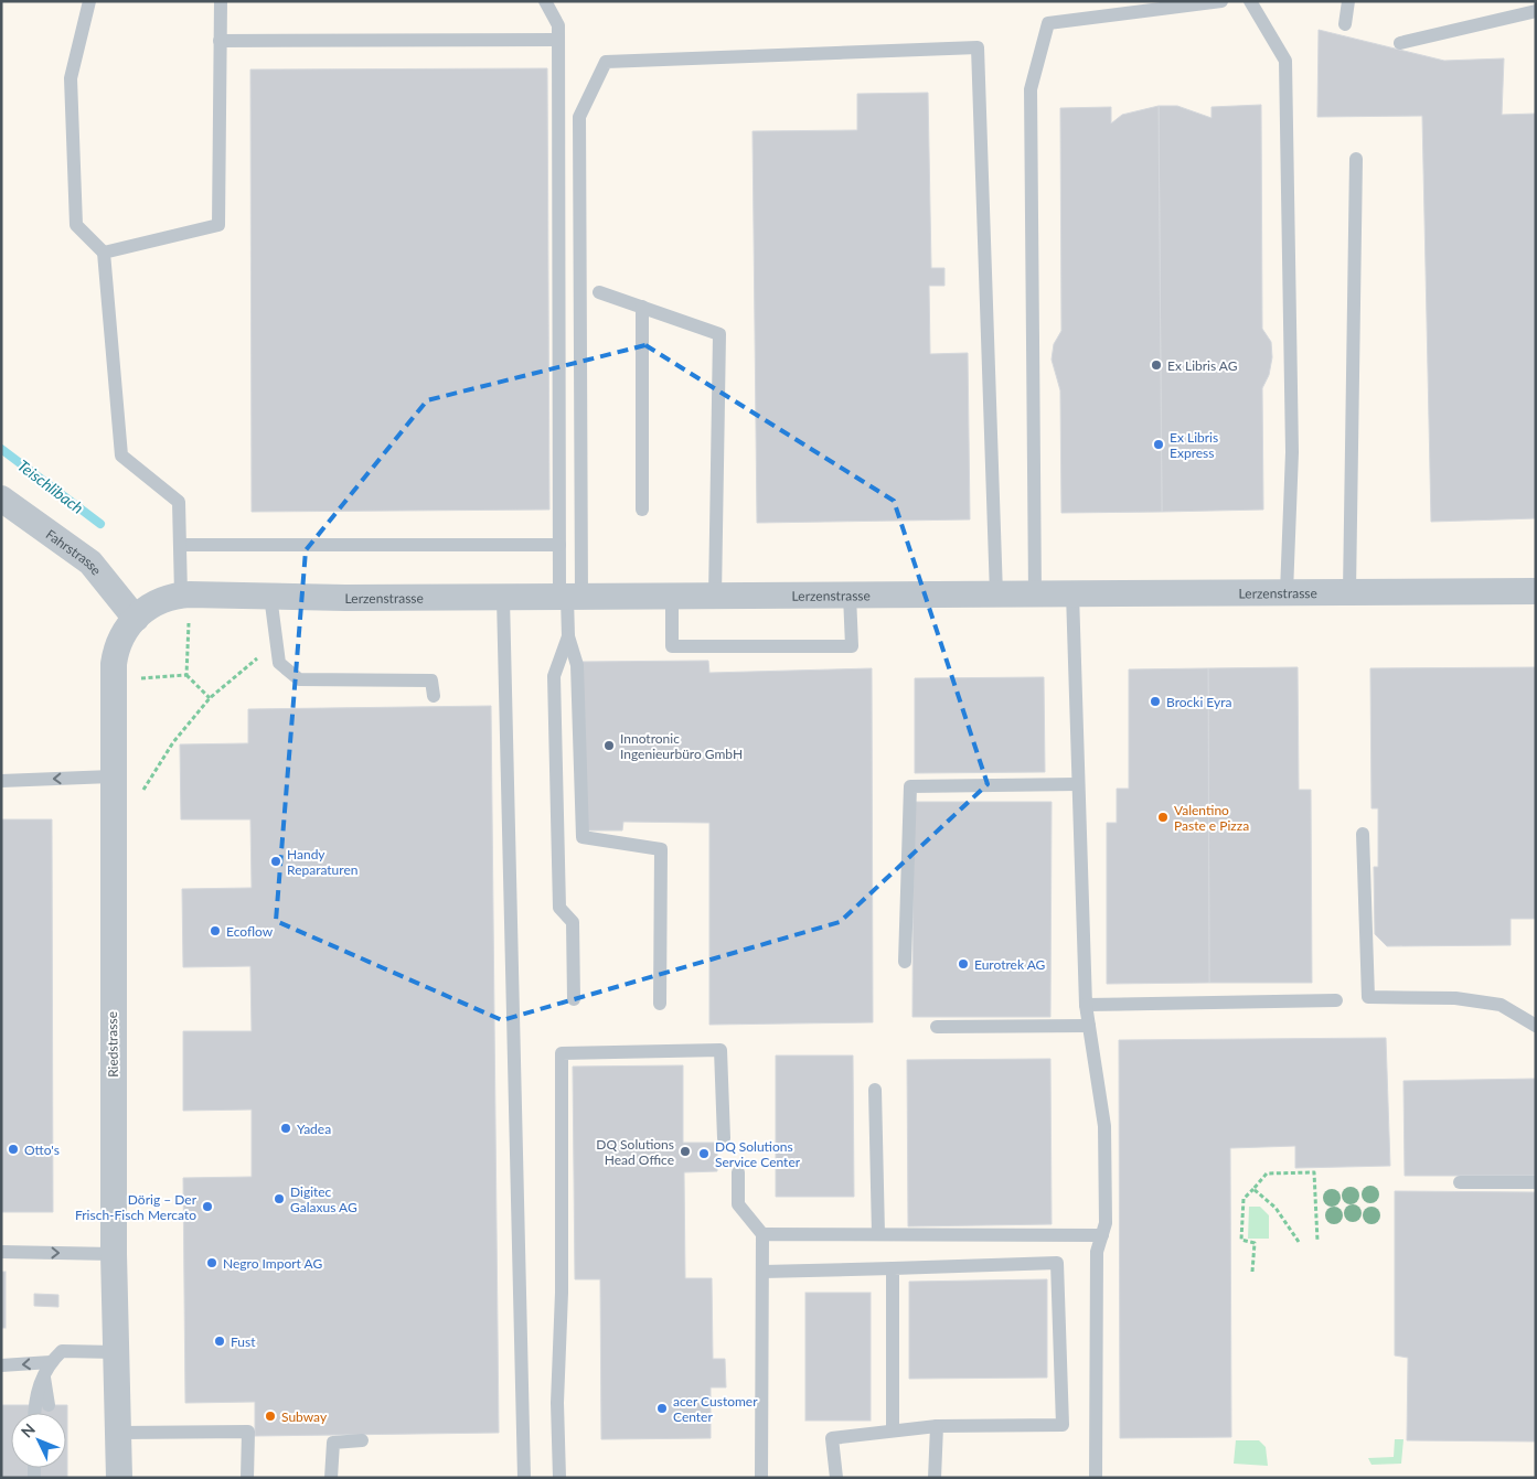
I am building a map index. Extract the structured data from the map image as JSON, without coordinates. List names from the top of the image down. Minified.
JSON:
{"streets":{"street":["Fahrstrasse","Lerzenstrasse","Riedstrasse"]},"crossings":[["Fahrstrasse","Lerzenstrasse"],["Fahrstrasse","Riedstrasse"],["Lerzenstrasse","Riedstrasse"]],"water":["Teischlibach"],"places":["Ex Libris AG","Ex Libris Express","Brocki Eyra","Innotronic Ingenieurbüro GmbH","Valentino Paste e Pizza","Handy Reparaturen","Ecoflow","Eurotrek AG","Yadea","Otto's","DQ Solutions Head Office","DQ Solutions Service Center","Digitec Galaxus AG","Dörig – Der Frisch-Fisch Mercato","Negro Import AG","Fust","acer Customer Center","Subway"],"north":"top left"}
